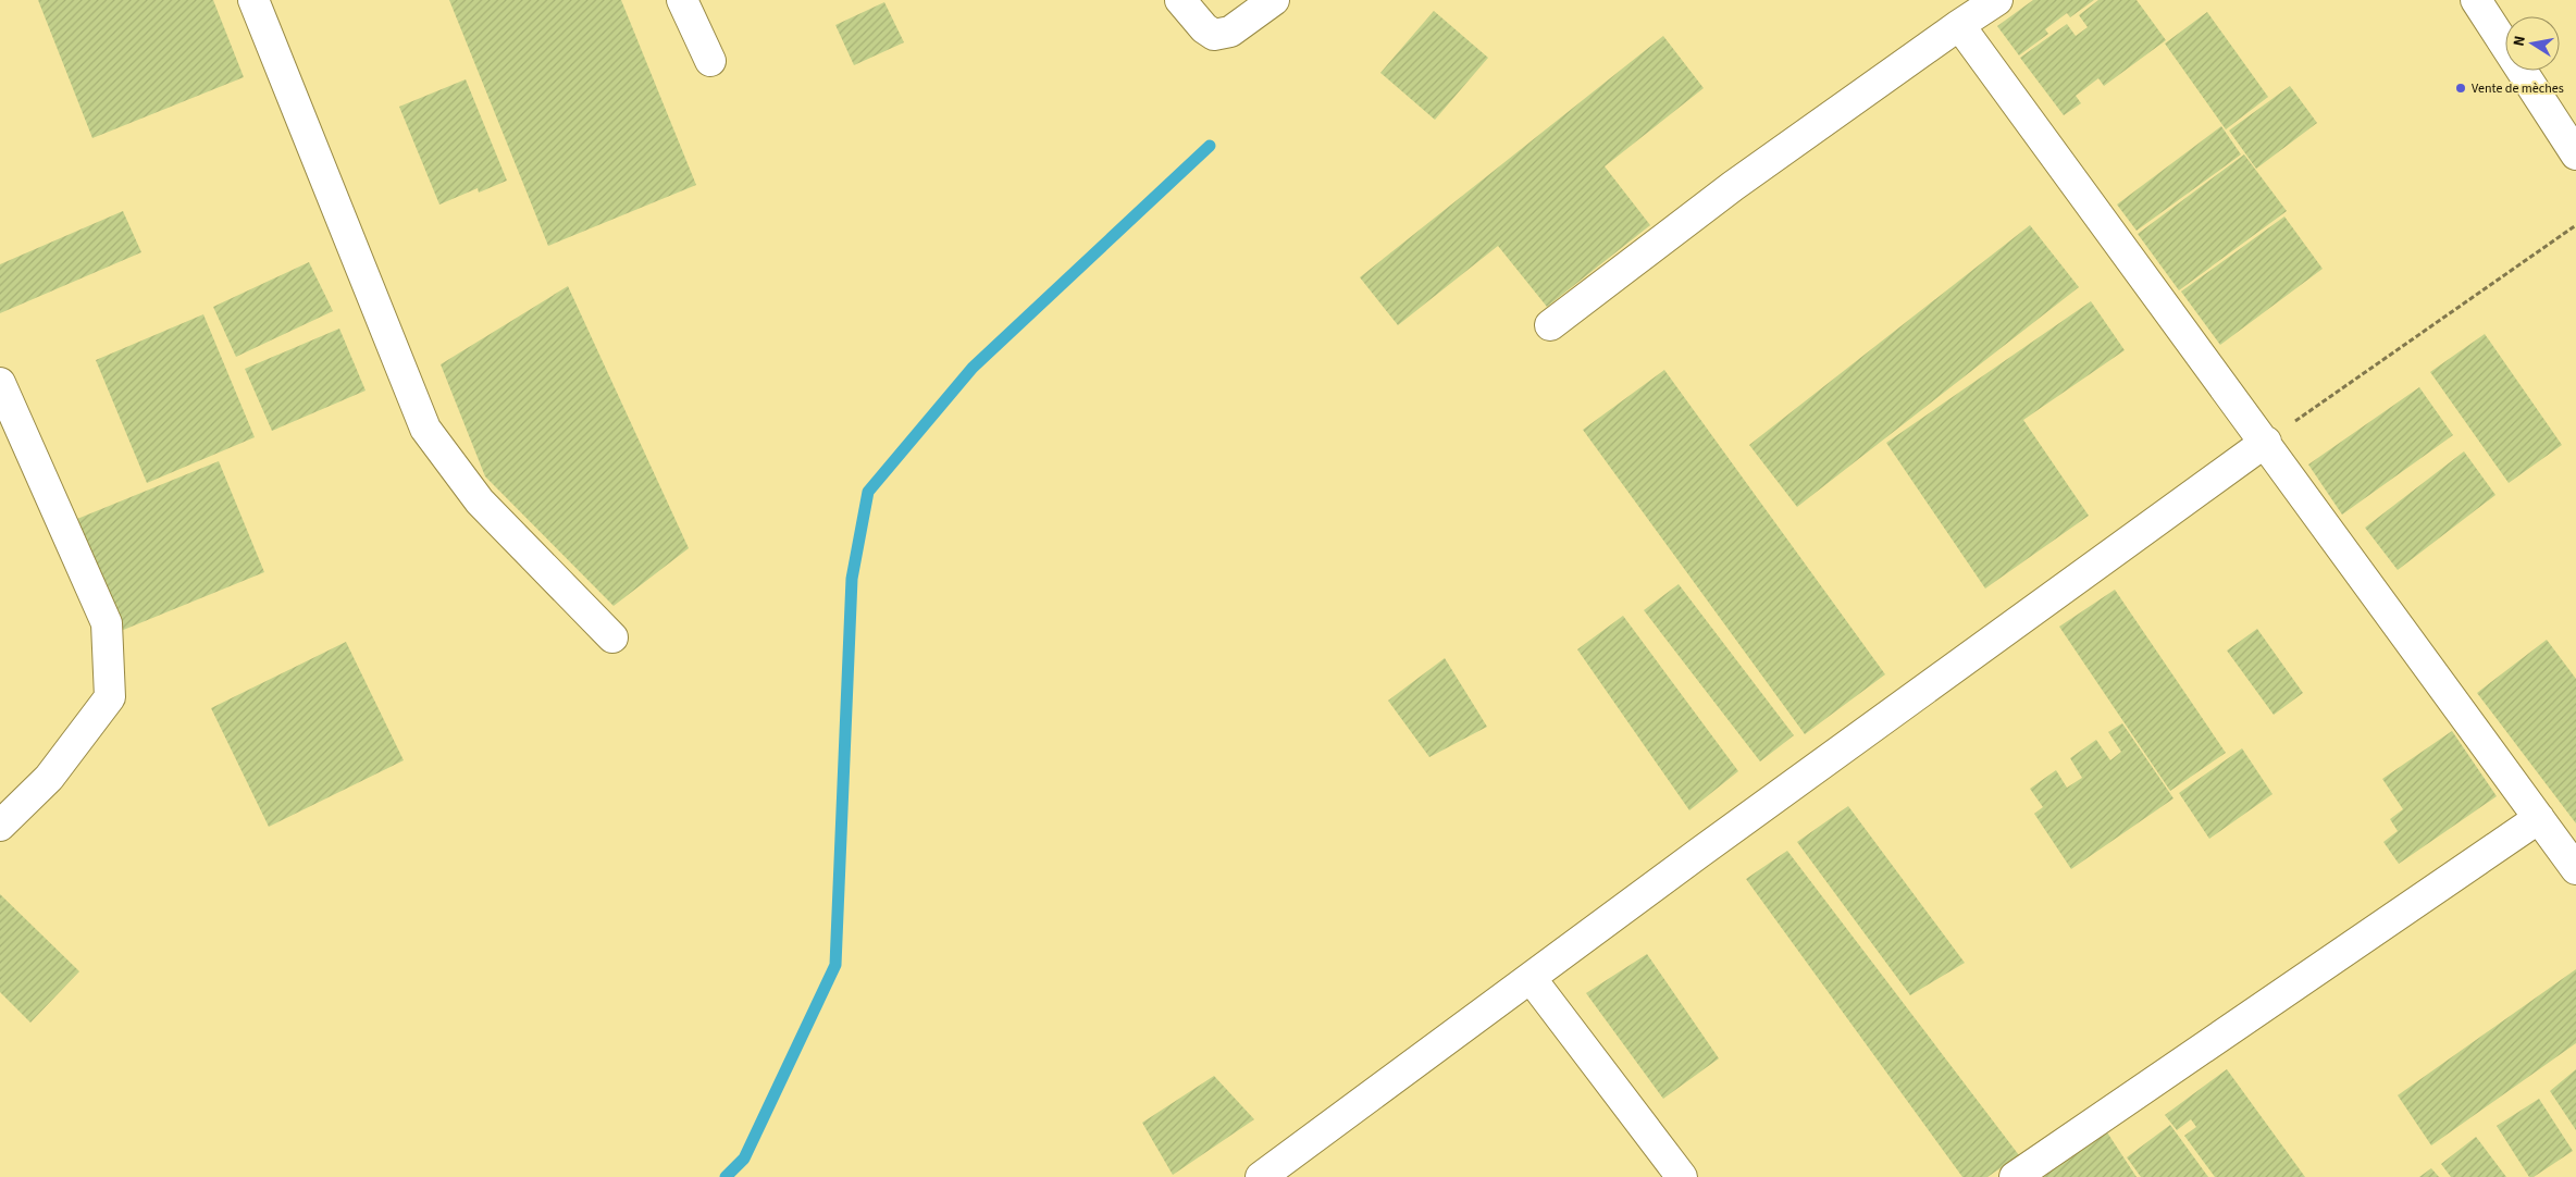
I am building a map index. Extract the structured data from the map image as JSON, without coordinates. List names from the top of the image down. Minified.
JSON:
{"places":["Vente de mèches"],"north":"left"}
